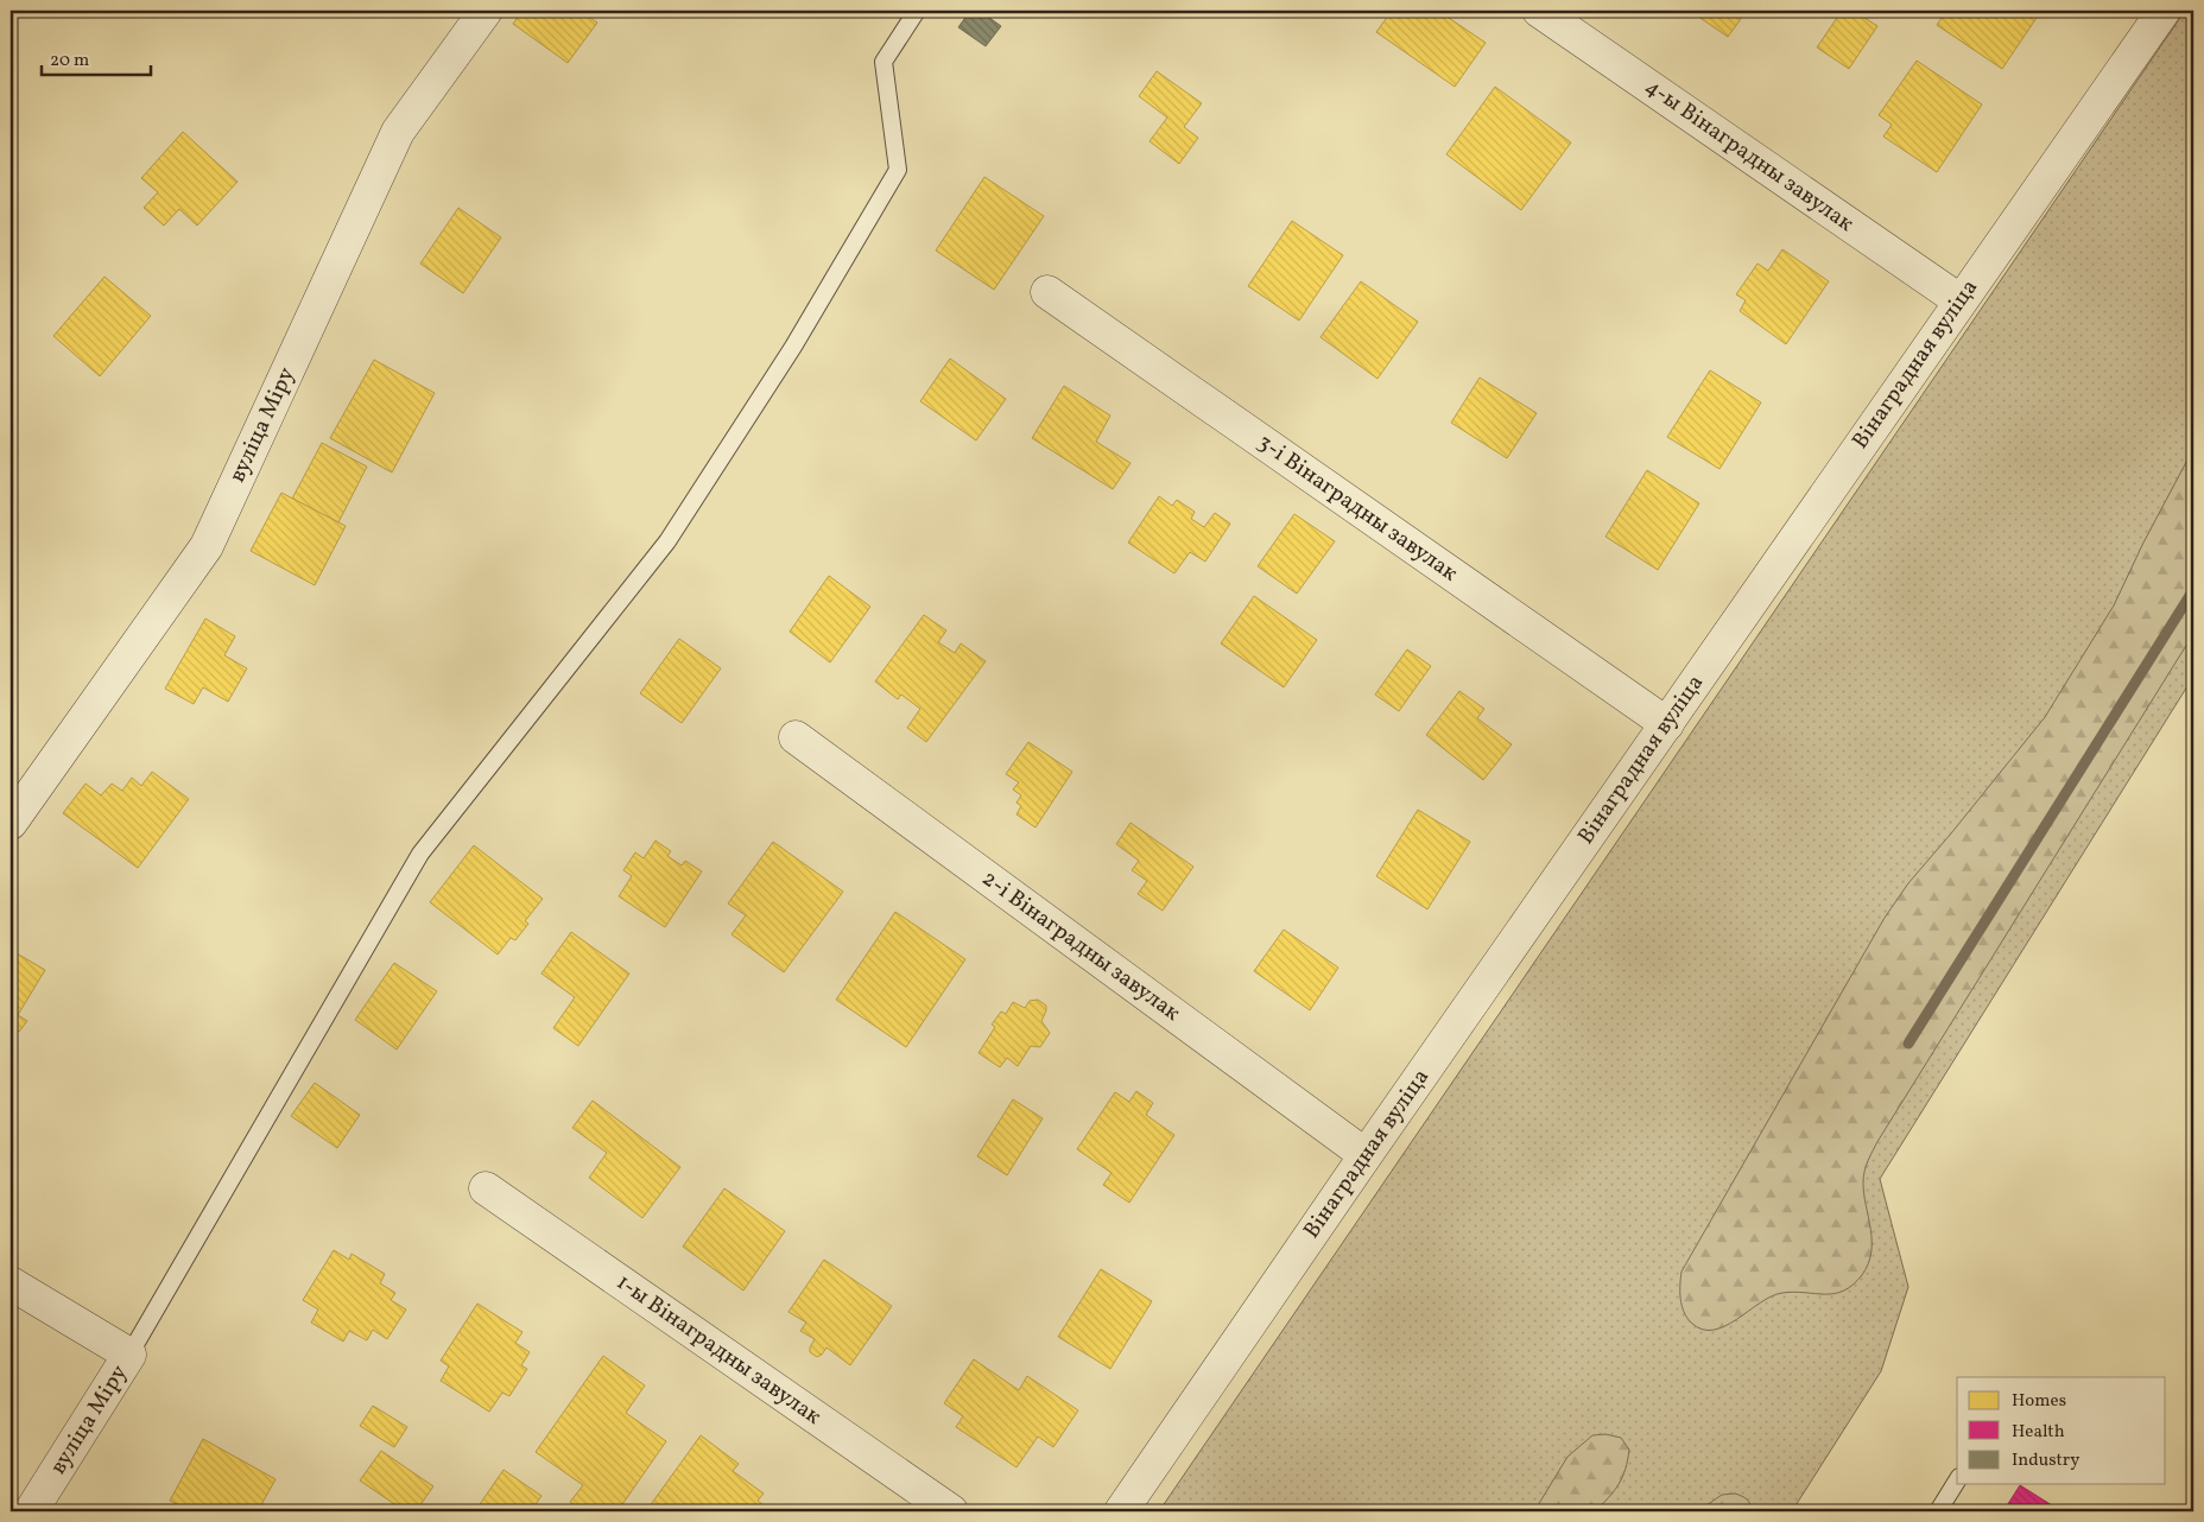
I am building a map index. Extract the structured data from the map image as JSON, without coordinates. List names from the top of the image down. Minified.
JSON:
{"streets":{"street":["4-ы Вінаградны завулак","Вінаградная вуліца","вуліца Міру","3-і Вінаградны завулак","2-і Вінаградны завулак","1-ы Вінаградны завулак"]},"crossings":[["4-ы Вінаградны завулак","Вінаградная вуліца"],["Вінаградная вуліца","3-і Вінаградны завулак"],["Вінаградная вуліца","2-і Вінаградны завулак"]],"legend":["Homes","Health","Industry"],"scale_bar":"20 m"}
